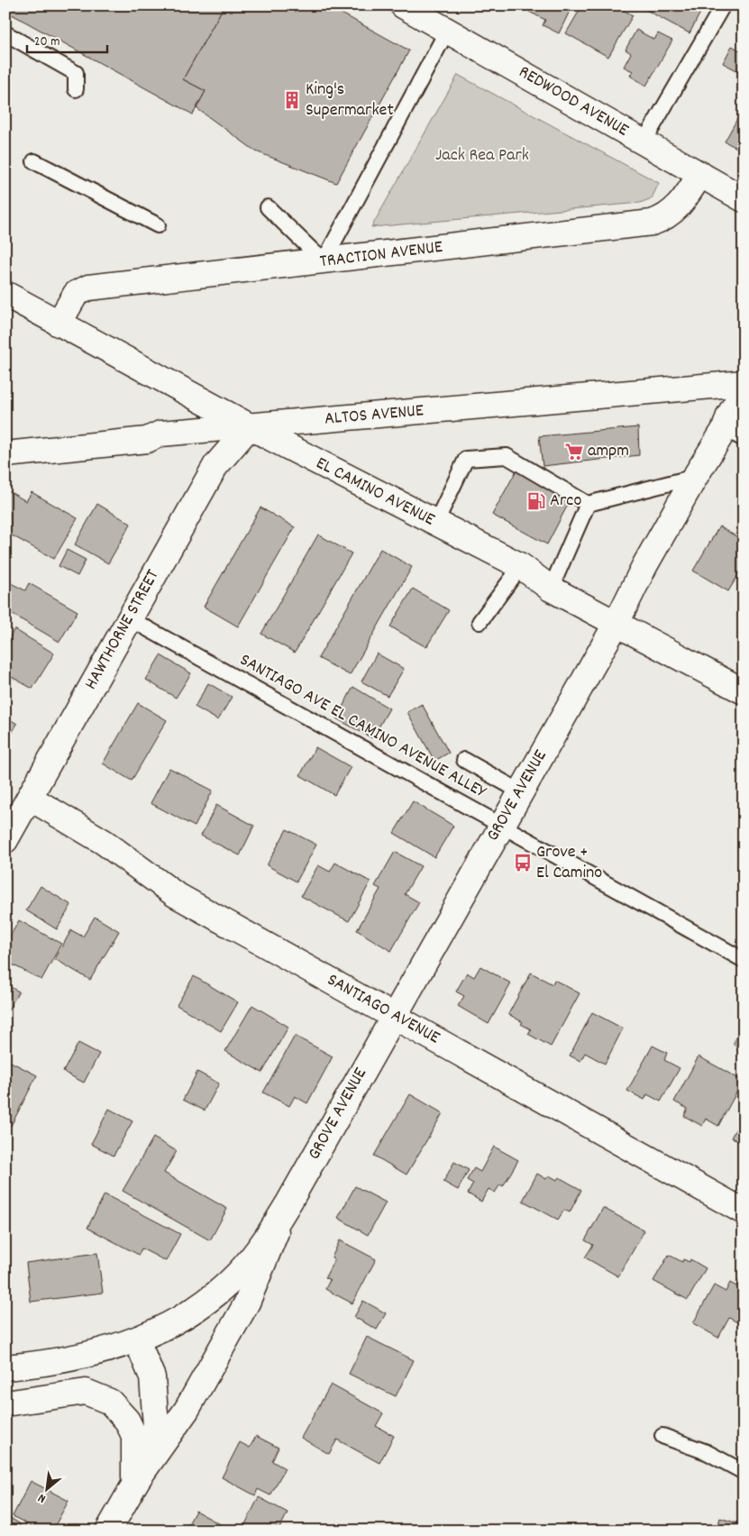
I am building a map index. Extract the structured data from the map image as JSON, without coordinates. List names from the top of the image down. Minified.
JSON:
{"streets":{"street":["REDWOOD AVENUE","TRACTION AVENUE","ALTOS AVENUE","EL CAMINO AVENUE","HAWTHORNE STREET","GROVE AVENUE","SANTIAGO AVENUE"],"lane":["SANTIAGO AVE EL CAMINO AVENUE ALLEY"]},"crossings":[["REDWOOD AVENUE","TRACTION AVENUE"],["TRACTION AVENUE","EL CAMINO AVENUE"],["ALTOS AVENUE","EL CAMINO AVENUE"],["ALTOS AVENUE","HAWTHORNE STREET"],["EL CAMINO AVENUE","HAWTHORNE STREET"],["EL CAMINO AVENUE","GROVE AVENUE"],["HAWTHORNE STREET","SANTIAGO AVE EL CAMINO AVENUE ALLEY"],["HAWTHORNE STREET","SANTIAGO AVENUE"],["SANTIAGO AVE EL CAMINO AVENUE ALLEY","GROVE AVENUE"],["GROVE AVENUE","SANTIAGO AVENUE"]],"parks":["Jack Rea Park"],"places":{"building":["King's Supermarket"],"supermarket":["ampm"],"fuel station":["Arco"],"bus stop":["Grove + El Camino"]},"scale_bar":"20 m","north":"bottom left"}
